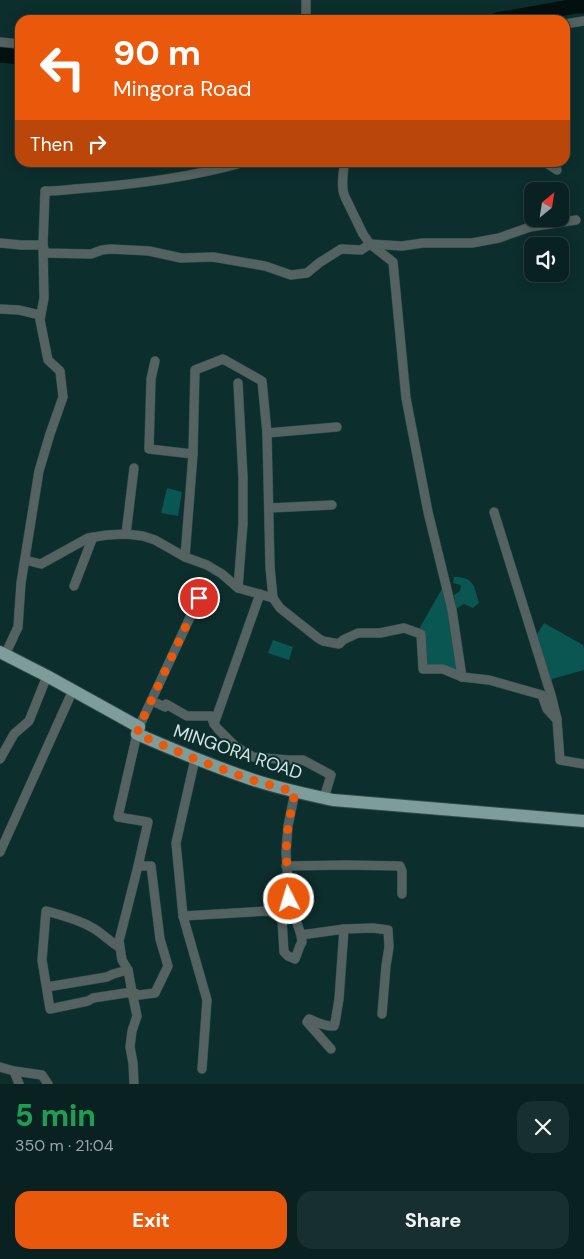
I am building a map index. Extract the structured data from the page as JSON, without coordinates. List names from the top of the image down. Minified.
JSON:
{"streets":{"main road":["MINGORA ROAD"]},"north":"top right","page":{"turn":["90 m","Mingora Road"],"then":"Then","heading":["5 min","350 m · 21:04"],"buttons":["Exit","Share"]}}
